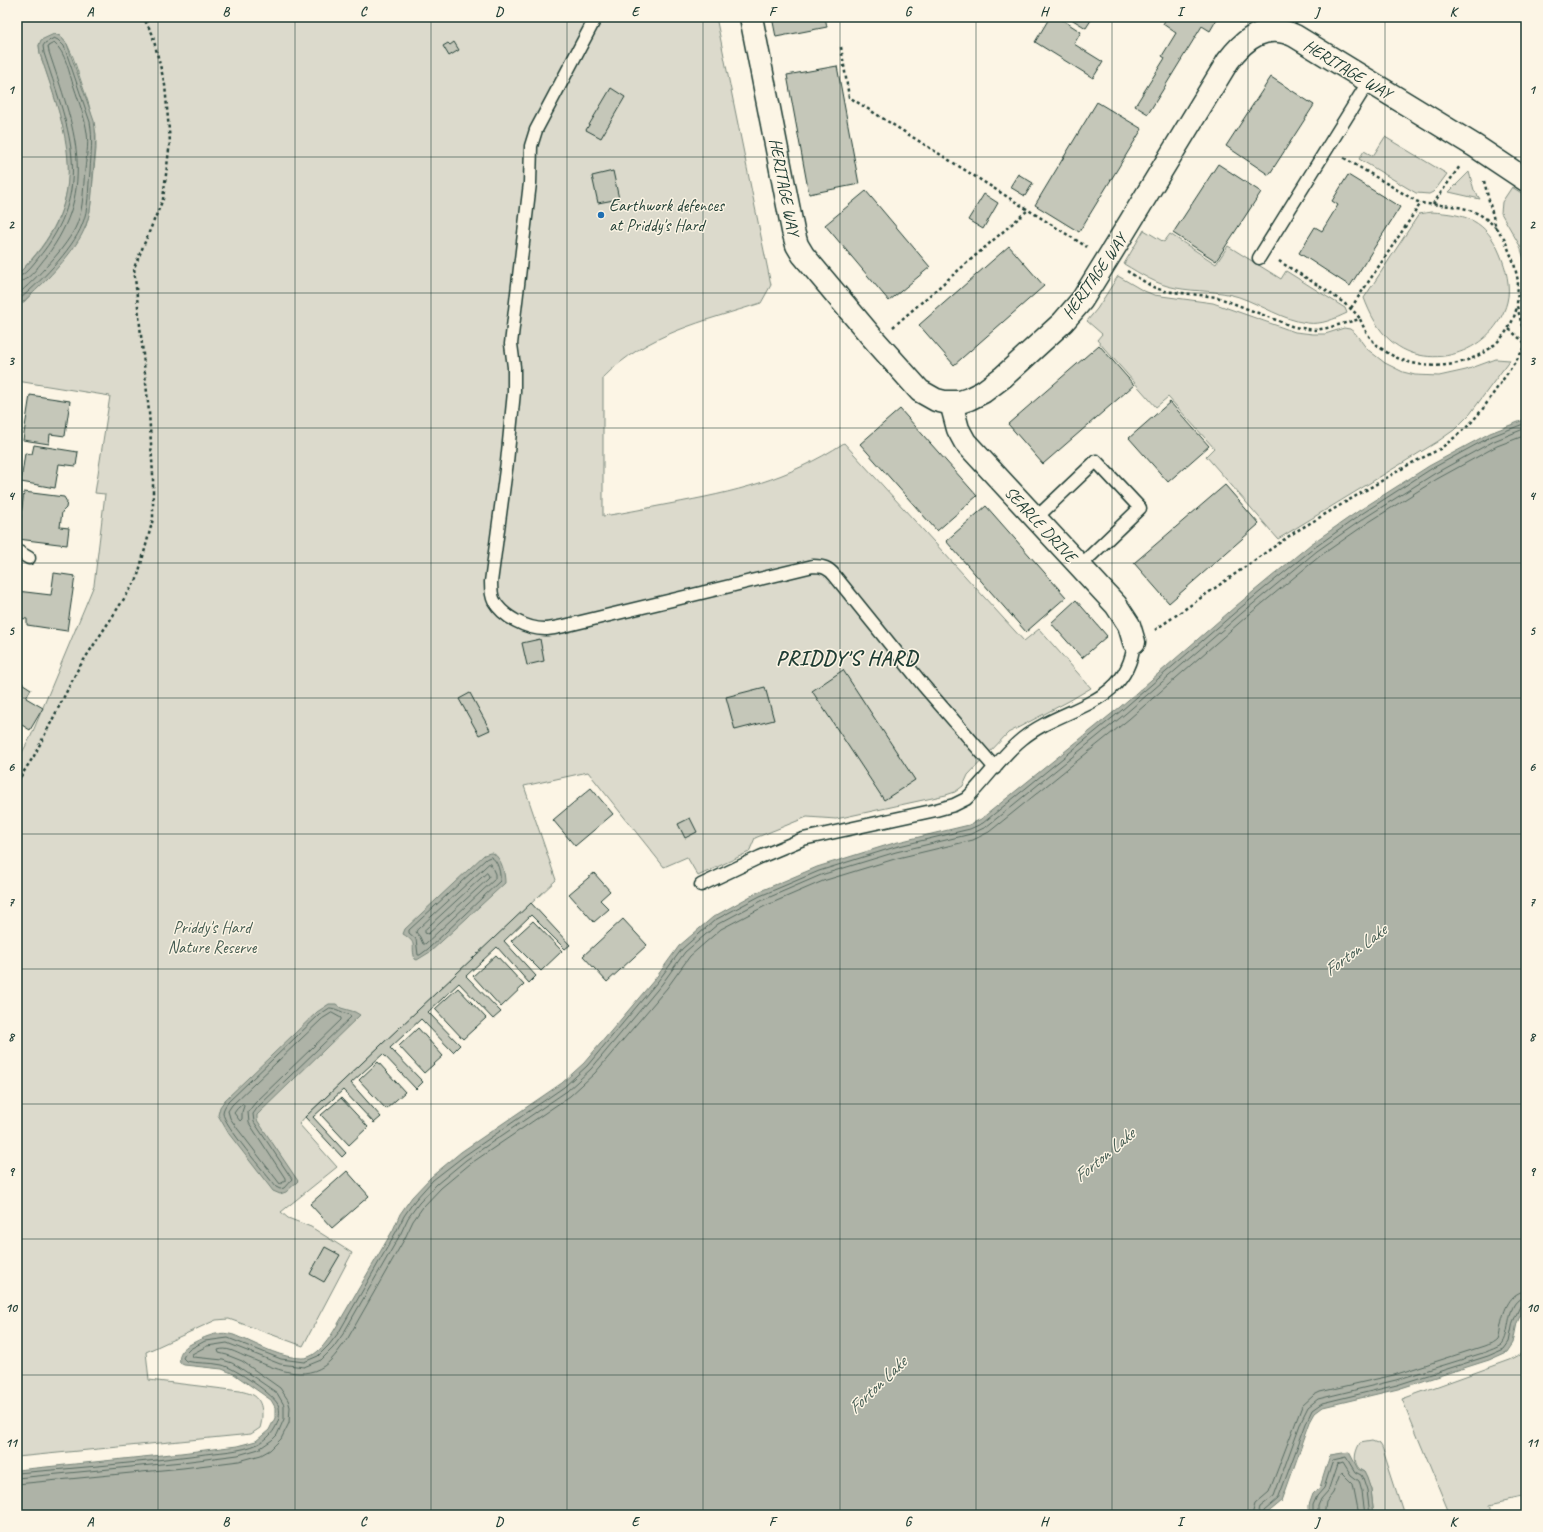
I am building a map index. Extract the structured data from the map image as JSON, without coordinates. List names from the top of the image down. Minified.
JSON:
{"streets":{"street":["HERITAGE WAY","SEARLE DRIVE"]},"crossings":[["HERITAGE WAY","SEARLE DRIVE"]],"districts":["PRIDDY'S HARD"],"water":["Forton Lake"],"parks":["Priddy's Hard Nature Reserve"],"places":["Earthwork defences at Priddy's Hard"],"grid":{"columns":["A","B","C","D","E","F","G","H","I","J","K"],"rows":["1","2","3","4","5","6","7","8","9","10","11"]}}
